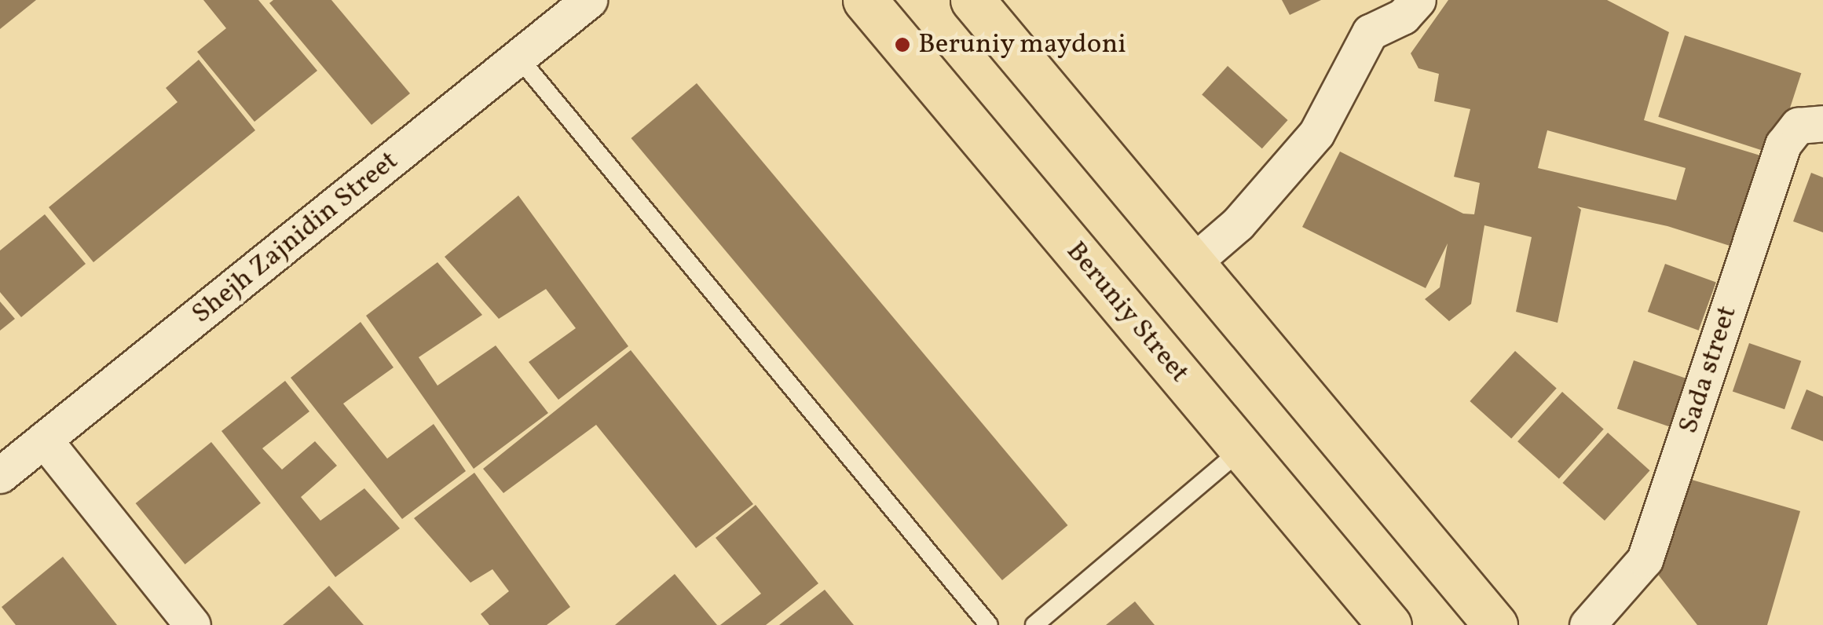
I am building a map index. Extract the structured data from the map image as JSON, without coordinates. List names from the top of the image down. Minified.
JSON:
{"streets":{"main road":["Beruniy Street"],"street":["Shejh Zajnidin Street","Sada street"]},"places":["Beruniy maydoni"]}
